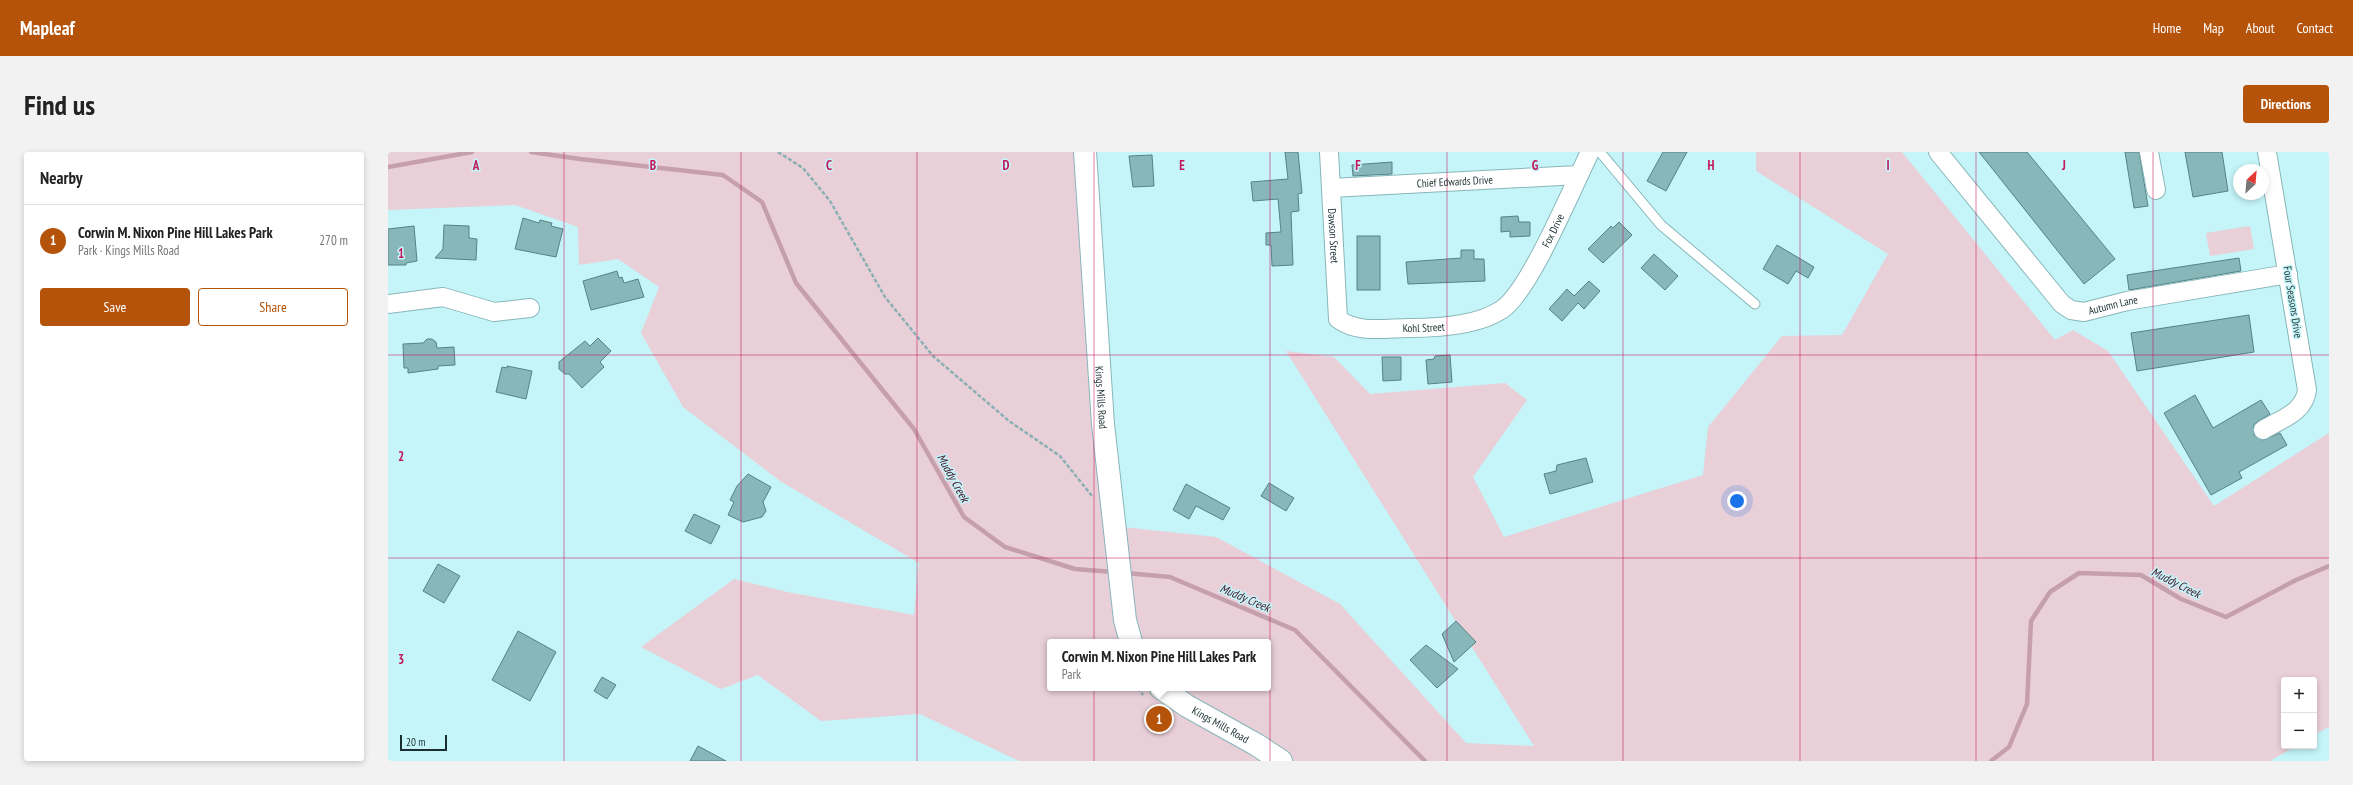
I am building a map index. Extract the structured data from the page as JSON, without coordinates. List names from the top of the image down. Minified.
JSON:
{"streets":{"street":["Chief Edwards Drive","Fox Drive","Dawson Street","Four Seasons Drive","Autumn Lane","Kohl Street","Kings Mills Road"]},"crossings":[["Chief Edwards Drive","Fox Drive"],["Chief Edwards Drive","Dawson Street"],["Fox Drive","Kohl Street"],["Dawson Street","Kohl Street"],["Four Seasons Drive","Autumn Lane"]],"water":["Muddy Creek"],"scale_bar":"20 m","north":"top right","page":{"header":"Mapleaf","nav":["Home","Map","About","Contact"],"buttons":["Directions",["Save","Share"]],"title":"Find us","heading":"Nearby","list":[{"mark":"1","name":"Corwin M. Nixon Pine Hill Lakes Park","note":"Park · Kings Mills Road","value":"270 m"}],"popup":["Corwin M. Nixon Pine Hill Lakes Park","Park"],"map_buttons":["+","−"],"pins":"1","scale":"20 m"},"grid":{"columns":["A","B","C","D","E","F","G","H","I","J"],"rows":["1","2","3"]}}
